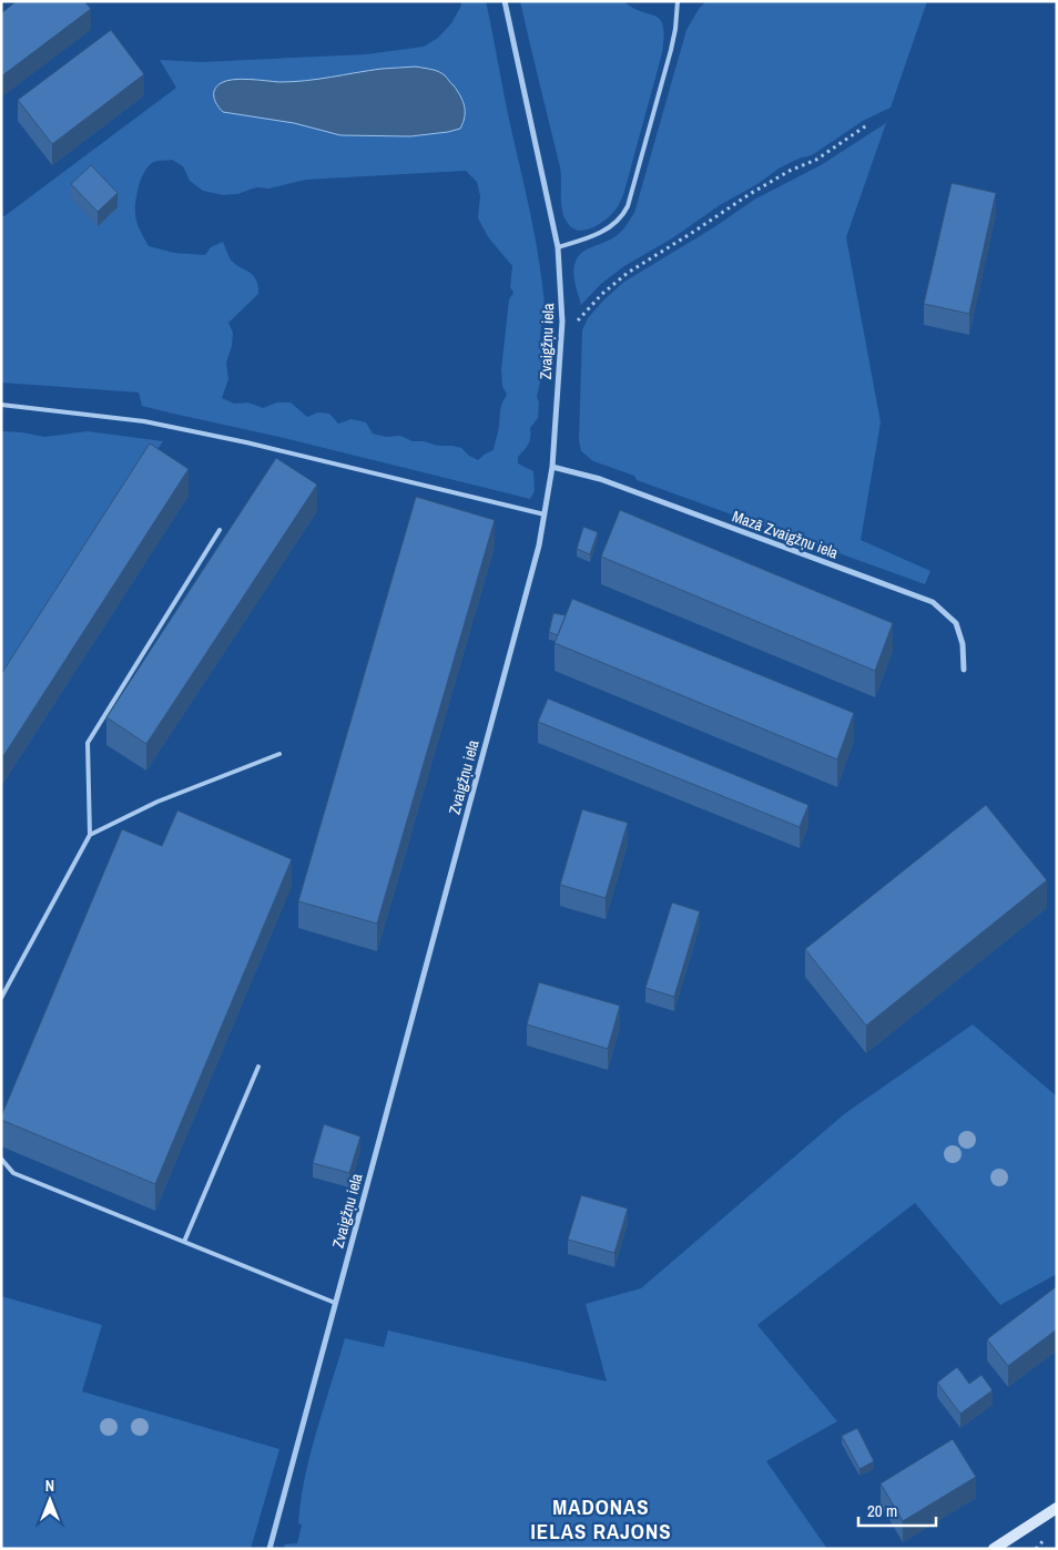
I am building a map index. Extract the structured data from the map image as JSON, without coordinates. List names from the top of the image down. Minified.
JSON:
{"streets":{"street":["Zvaigžņu iela","Mazā Zvaigžņu iela"]},"crossings":[["Zvaigžņu iela","Mazā Zvaigžņu iela"]],"districts":["MADONAS IELAS RAJONS"],"scale_bar":"20 m","north":"top"}
